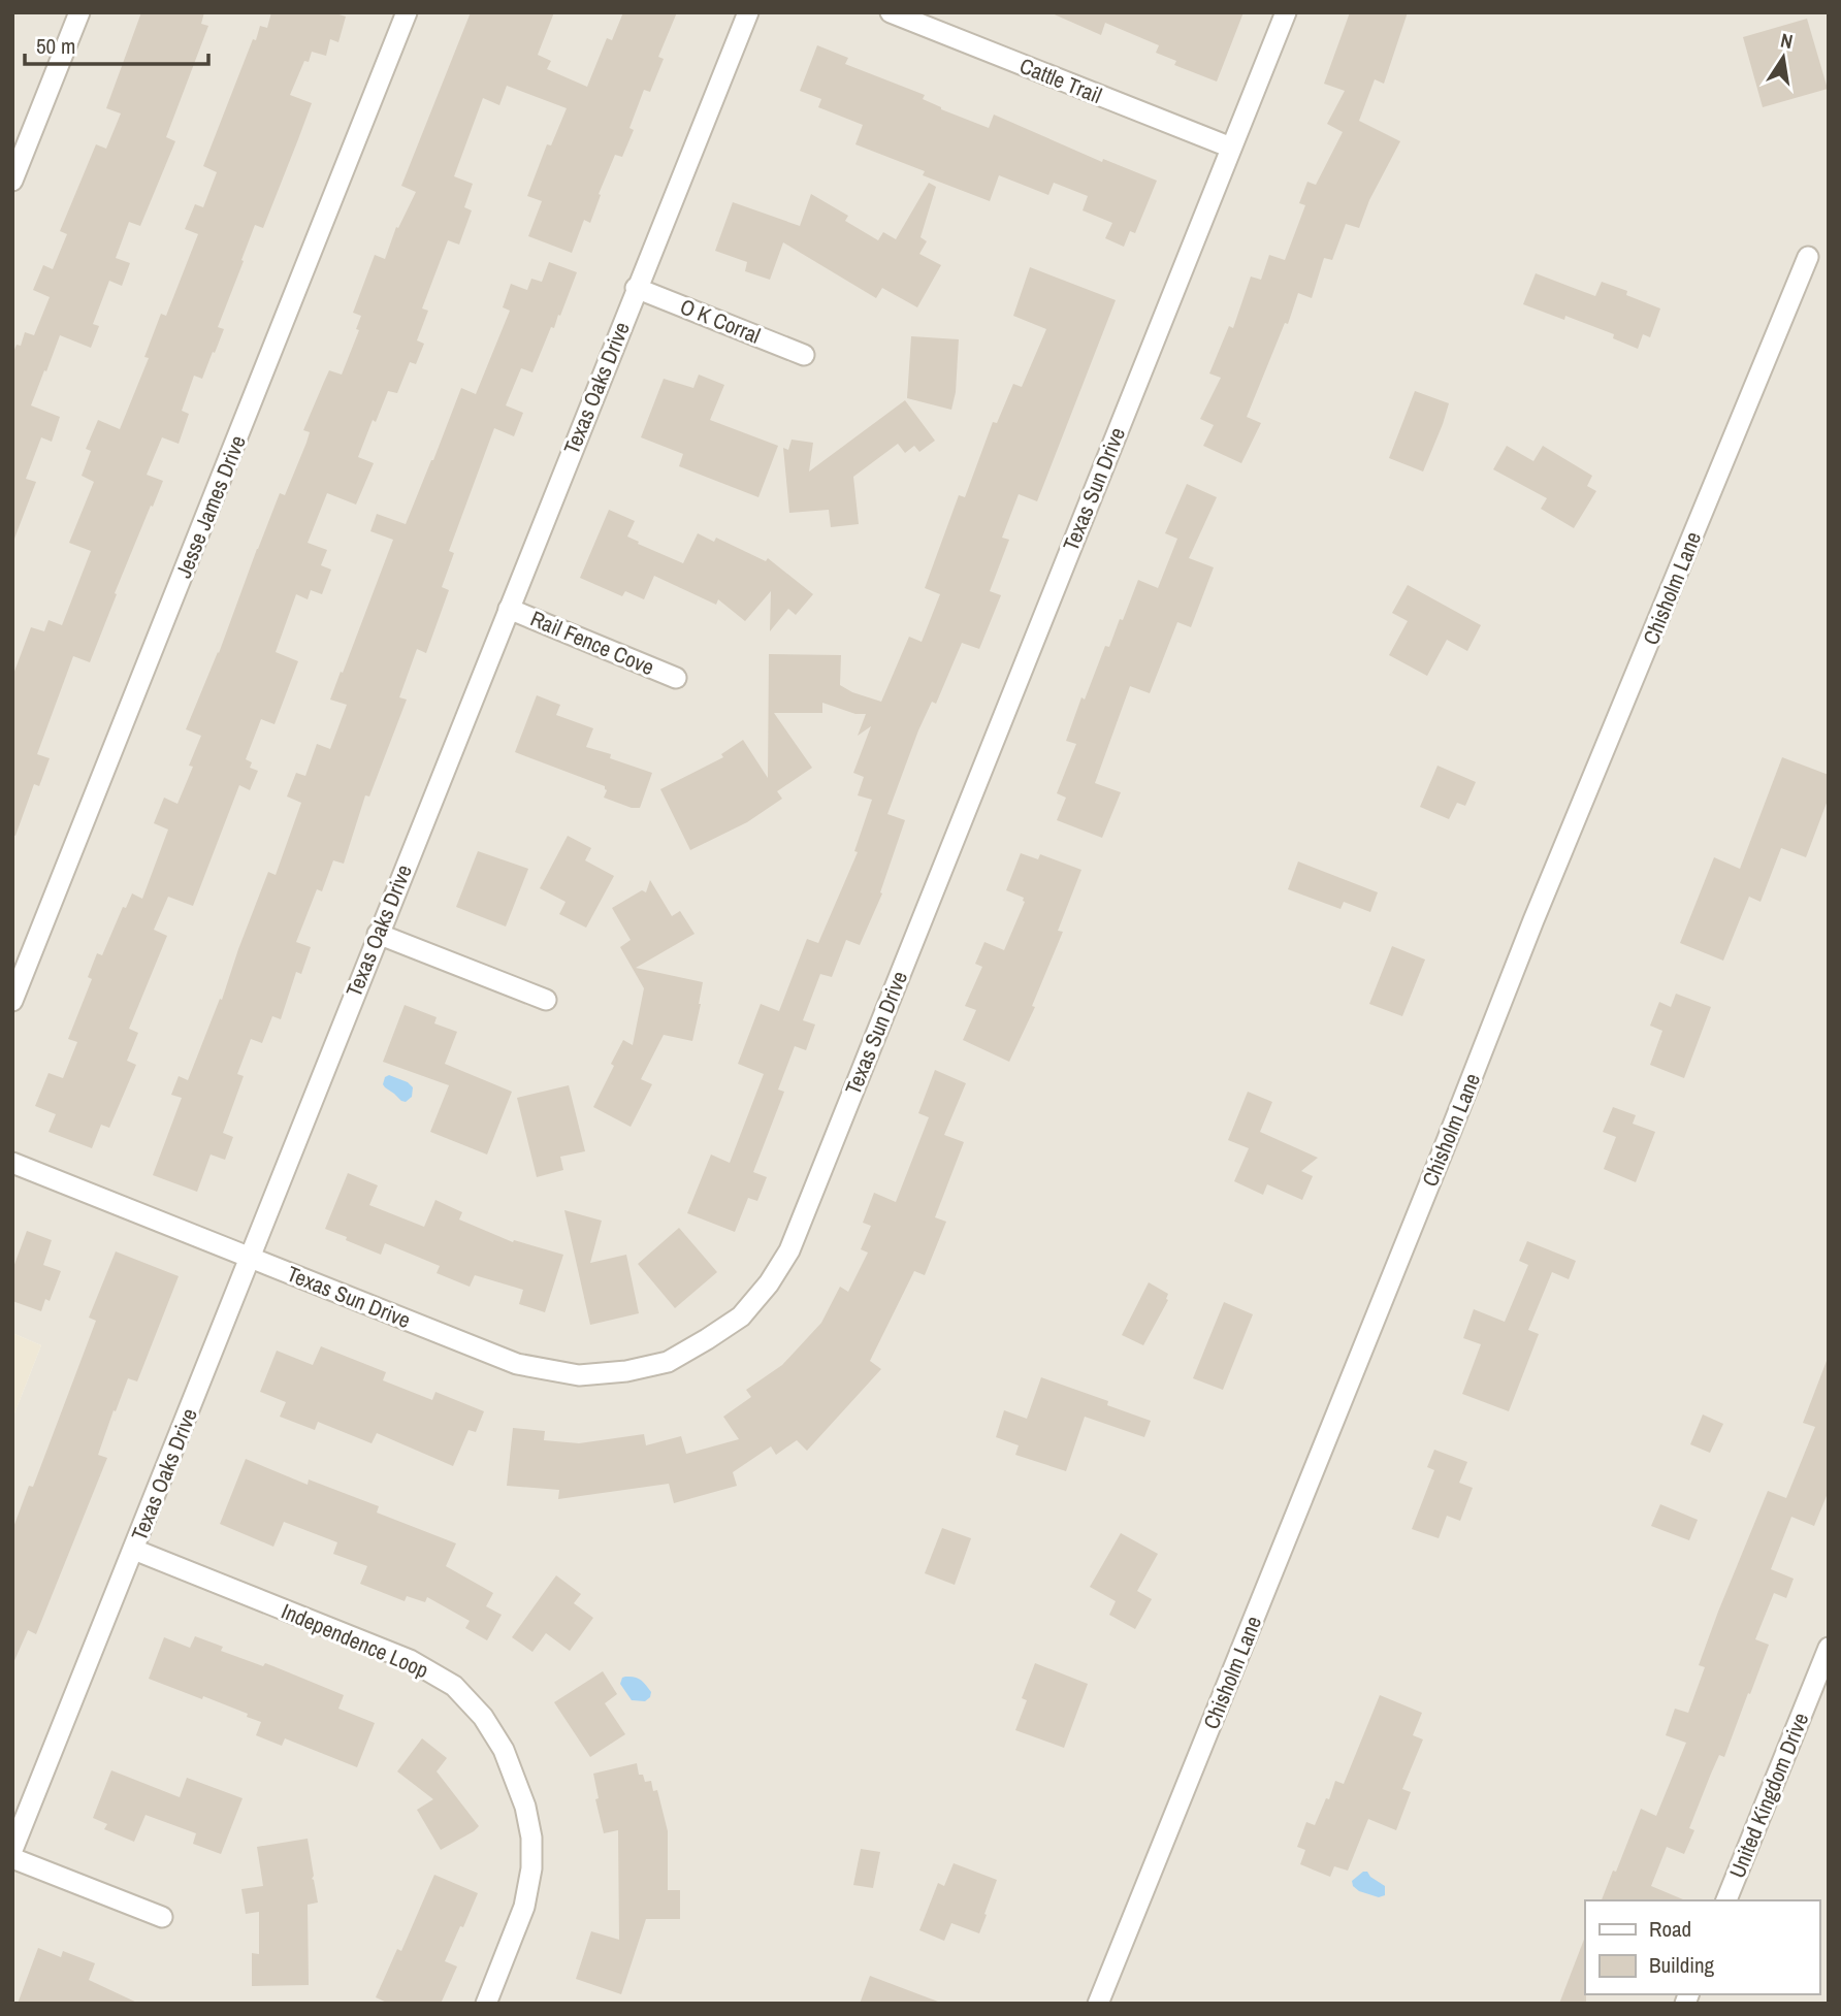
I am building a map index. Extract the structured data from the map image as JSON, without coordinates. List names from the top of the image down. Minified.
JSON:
{"streets":{"street":["Cattle Trail","O K Corral","Texas Oaks Drive","Texas Sun Drive","Jesse James Drive","Chisholm Lane","Rail Fence Cove","Independence Loop","United Kingdom Drive"]},"crossings":[["Cattle Trail","Texas Sun Drive"],["O K Corral","Texas Oaks Drive"],["Texas Oaks Drive","Texas Sun Drive"],["Texas Oaks Drive","Rail Fence Cove"],["Texas Oaks Drive","Independence Loop"]],"legend":["Road","Building"],"scale_bar":"50 m","north":"top"}
